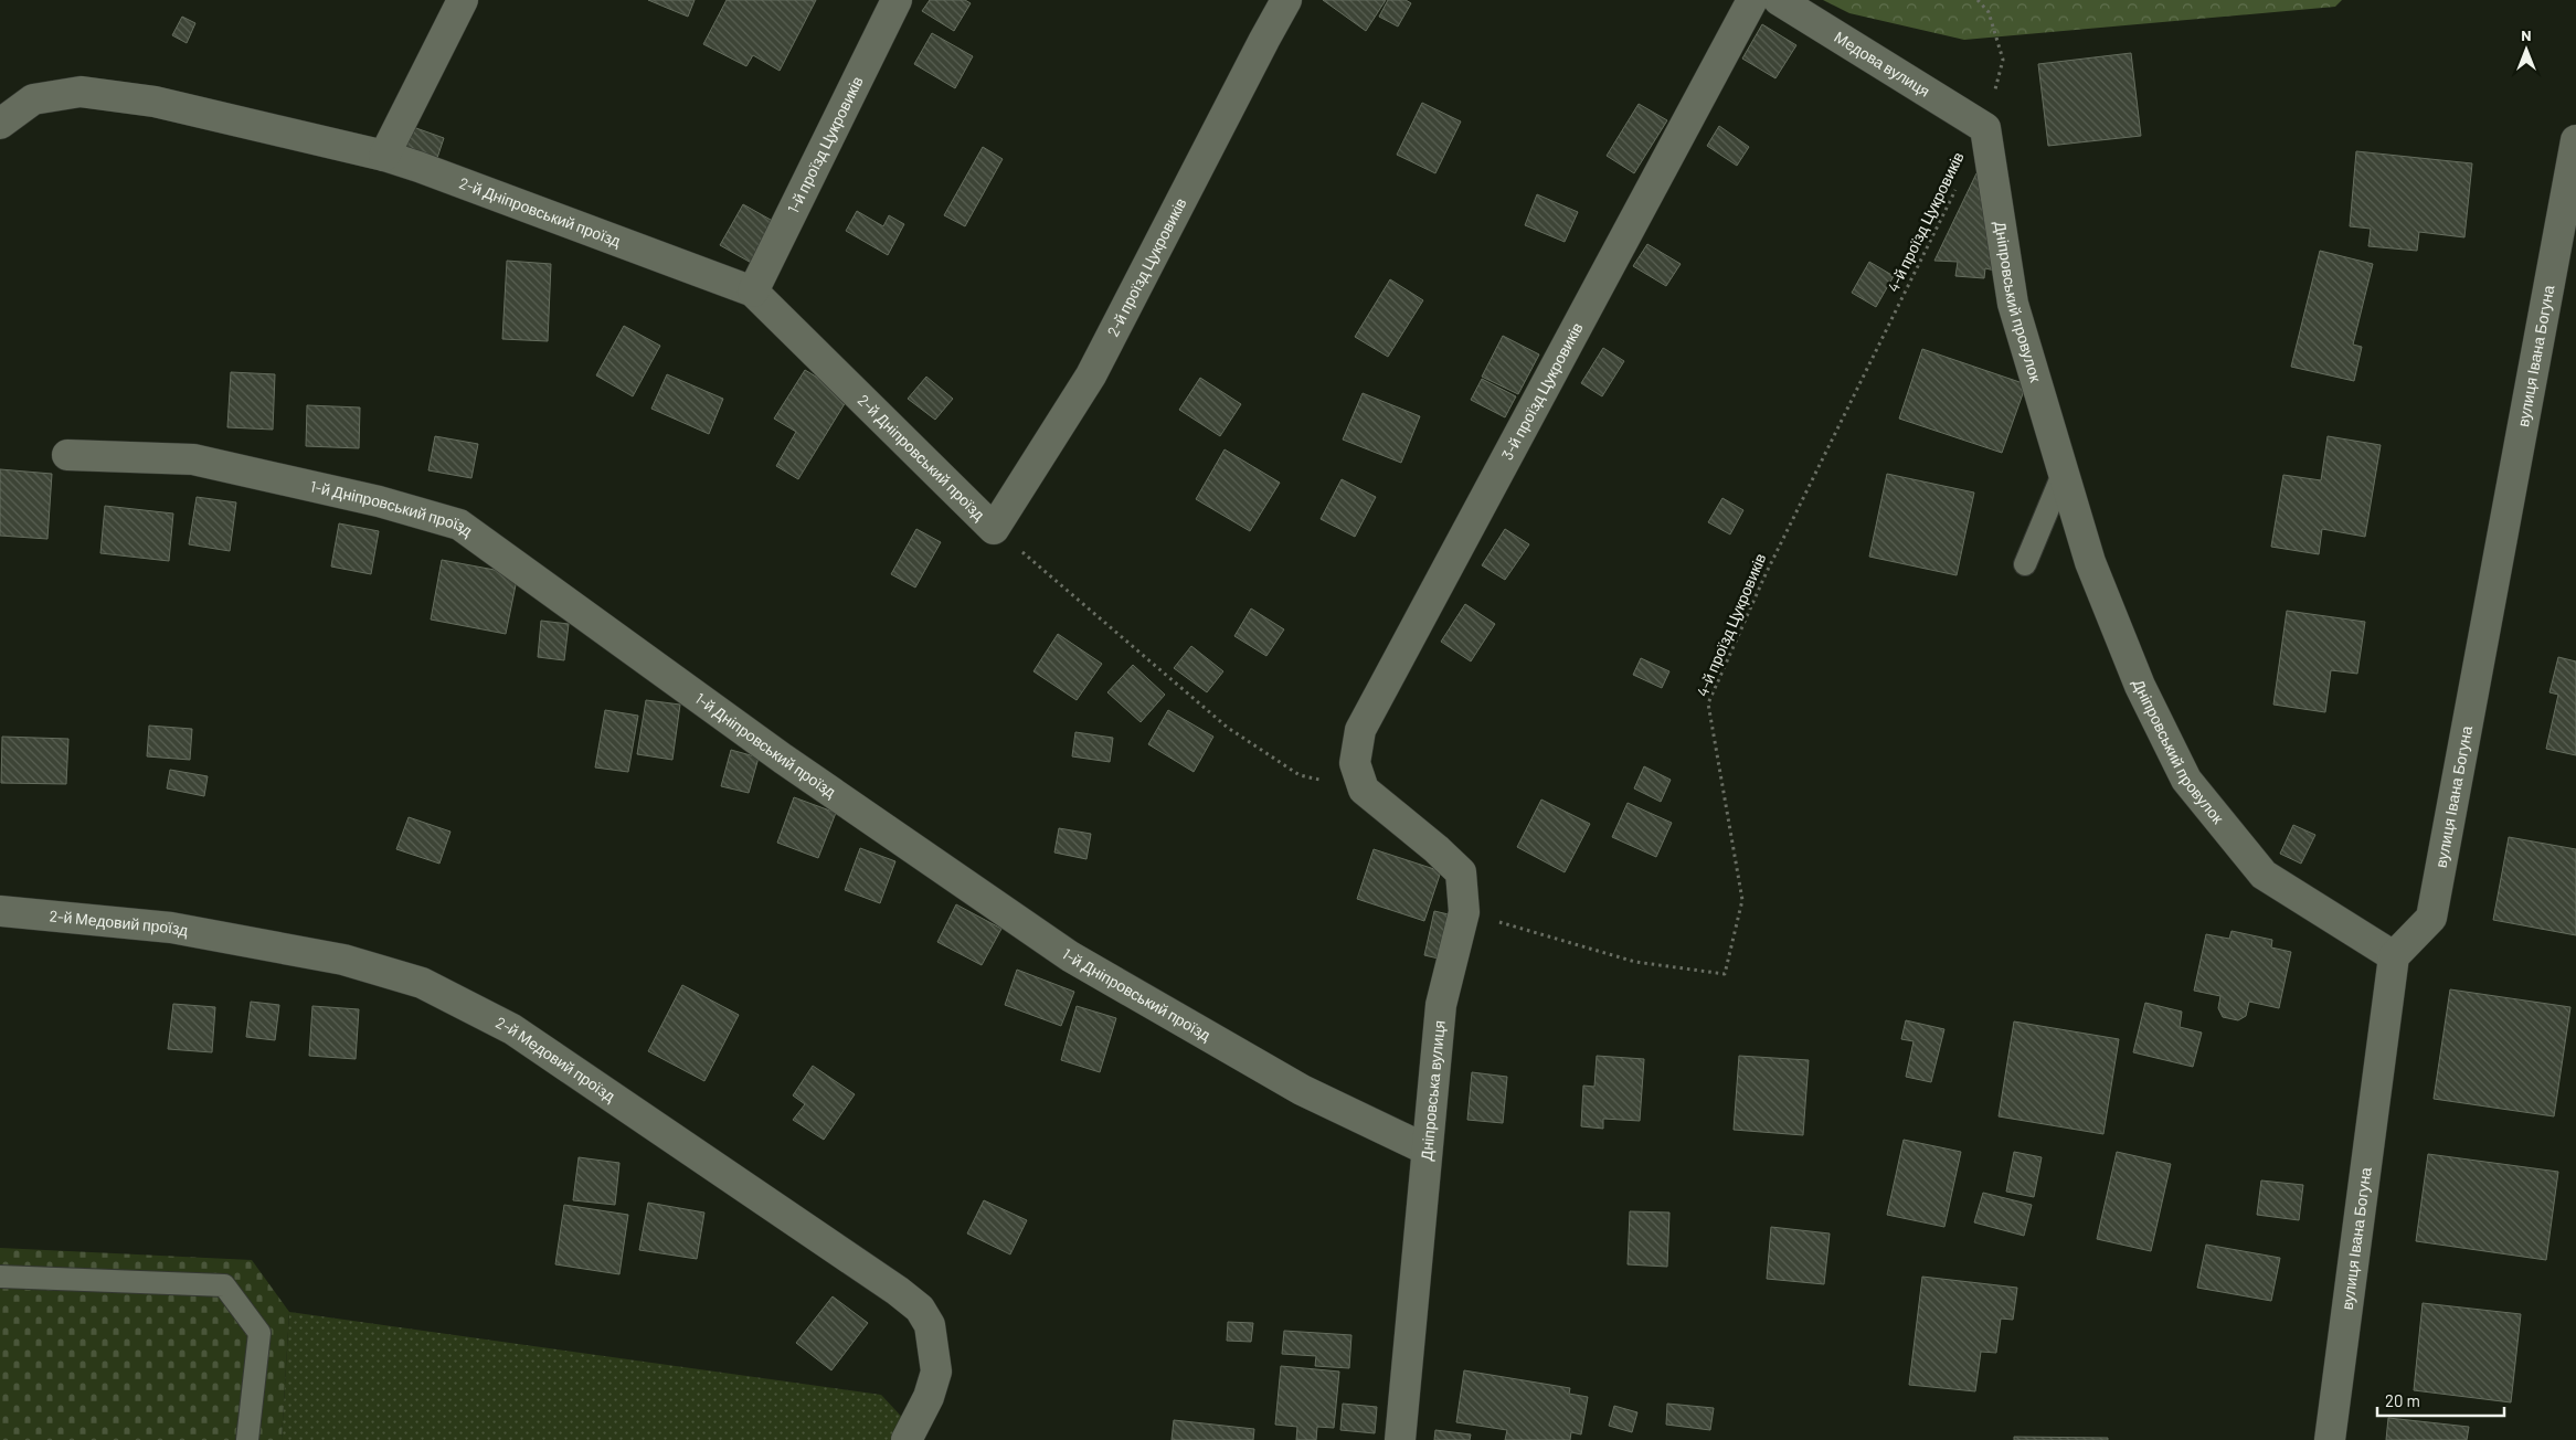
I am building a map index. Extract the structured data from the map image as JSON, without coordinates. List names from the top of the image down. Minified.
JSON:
{"streets":{"street":["Медова вулиця","1-й проїзд Цукровиків","2-й Дніпровський проїзд","2-й проїзд Цукровиків","Дніпровський провулок","вулиця Івана Богуна","3-й проїзд Цукровиків","1-й Дніпровський проїзд","2-й Медовий проїзд","Дніпровська вулиця"],"path":["4-й проїзд Цукровиків"]},"crossings":[["Медова вулиця","Дніпровський провулок"],["1-й проїзд Цукровиків","2-й Дніпровський проїзд"],["2-й Дніпровський проїзд","2-й проїзд Цукровиків"],["4-й проїзд Цукровиків","Дніпровська вулиця"],["Дніпровський провулок","вулиця Івана Богуна"],["3-й проїзд Цукровиків","Дніпровська вулиця"],["1-й Дніпровський проїзд","Дніпровська вулиця"]],"scale_bar":"20 m","north":"top"}
